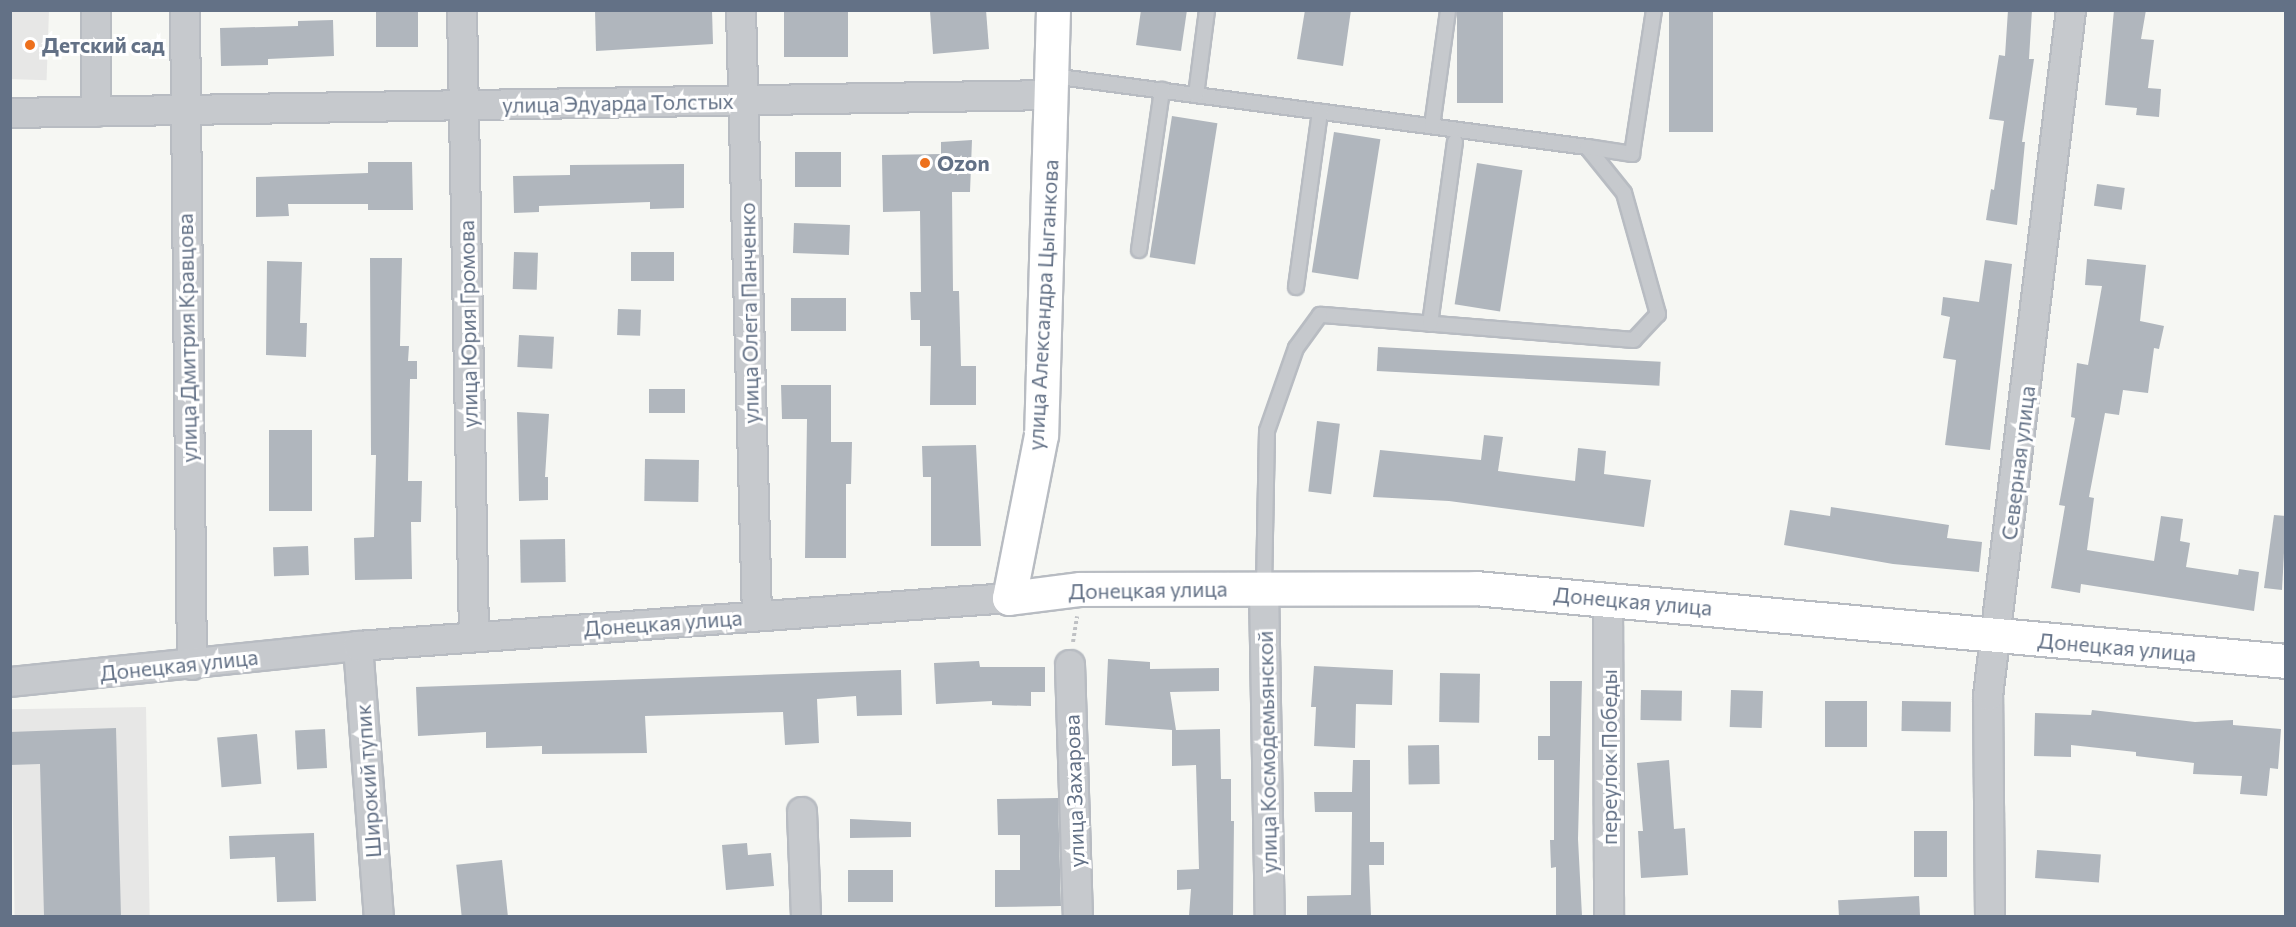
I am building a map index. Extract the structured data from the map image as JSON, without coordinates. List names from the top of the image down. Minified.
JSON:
{"streets":{"street":["улица Эдуарда Толстых","улица Александра Цыганкова","улица Олега Панченко","улица Юрия Громова","улица Дмитрия Кравцова","Северная улица","Донецкая улица","улица Космодемьянской","переулок Победы","Широкий тупик","улица Захарова"]},"crossings":[["улица Эдуарда Толстых","улица Александра Цыганкова"],["улица Эдуарда Толстых","улица Олега Панченко"],["улица Эдуарда Толстых","улица Юрия Громова"],["улица Эдуарда Толстых","улица Дмитрия Кравцова"],["улица Александра Цыганкова","Донецкая улица"],["улица Олега Панченко","Донецкая улица"],["улица Юрия Громова","Донецкая улица"],["улица Дмитрия Кравцова","Донецкая улица"],["Северная улица","Донецкая улица"],["Донецкая улица","улица Космодемьянской"],["Донецкая улица","переулок Победы"],["Донецкая улица","Широкий тупик"]],"places":["Детский сад","Ozon"]}
